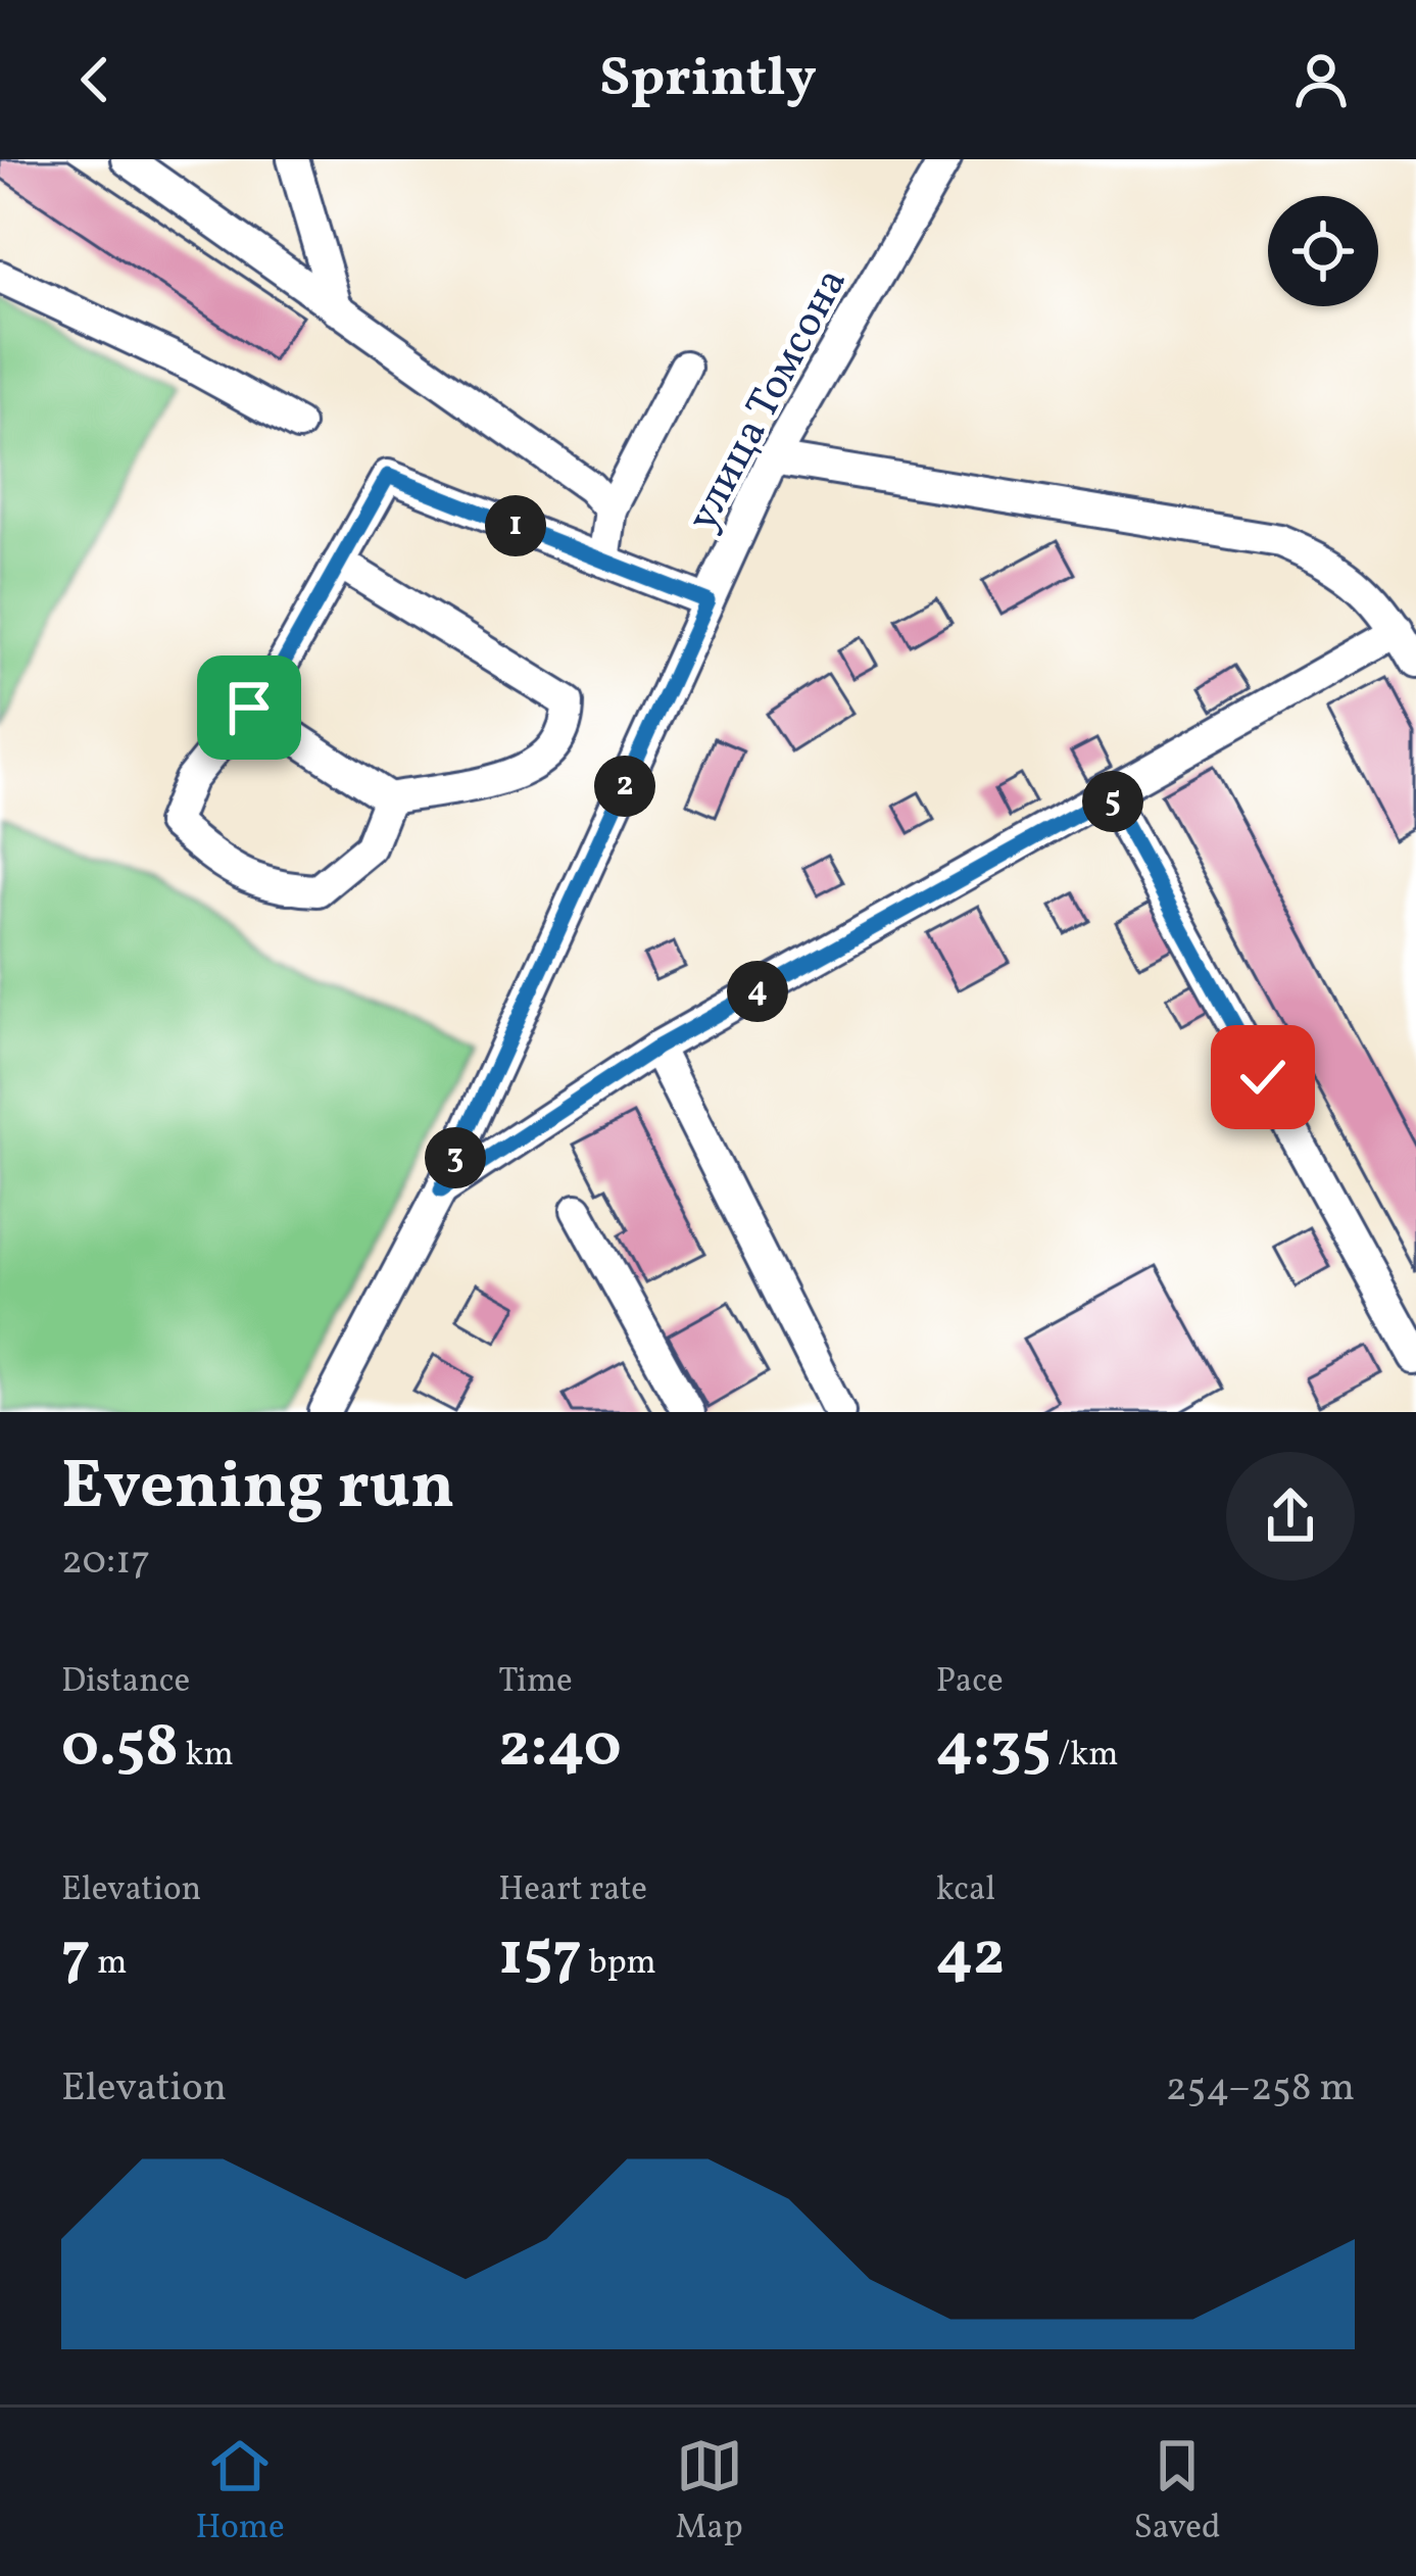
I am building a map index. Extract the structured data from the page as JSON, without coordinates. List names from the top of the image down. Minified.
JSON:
{"streets":{"street":["улица Томсона"]},"page":{"header":"Sprintly","pins":["1","2","5","4","3"],"heading":["Evening run","20:17"],"stats":[["Distance","0.58 km"],["Time","2:40"],["Pace","4:35 /km"],["Elevation","7 m"],["Heart rate","157 bpm"],["kcal","42"]],"chart":["Elevation","254–258 m"],"tabs":["Home","Map","Saved"]}}
